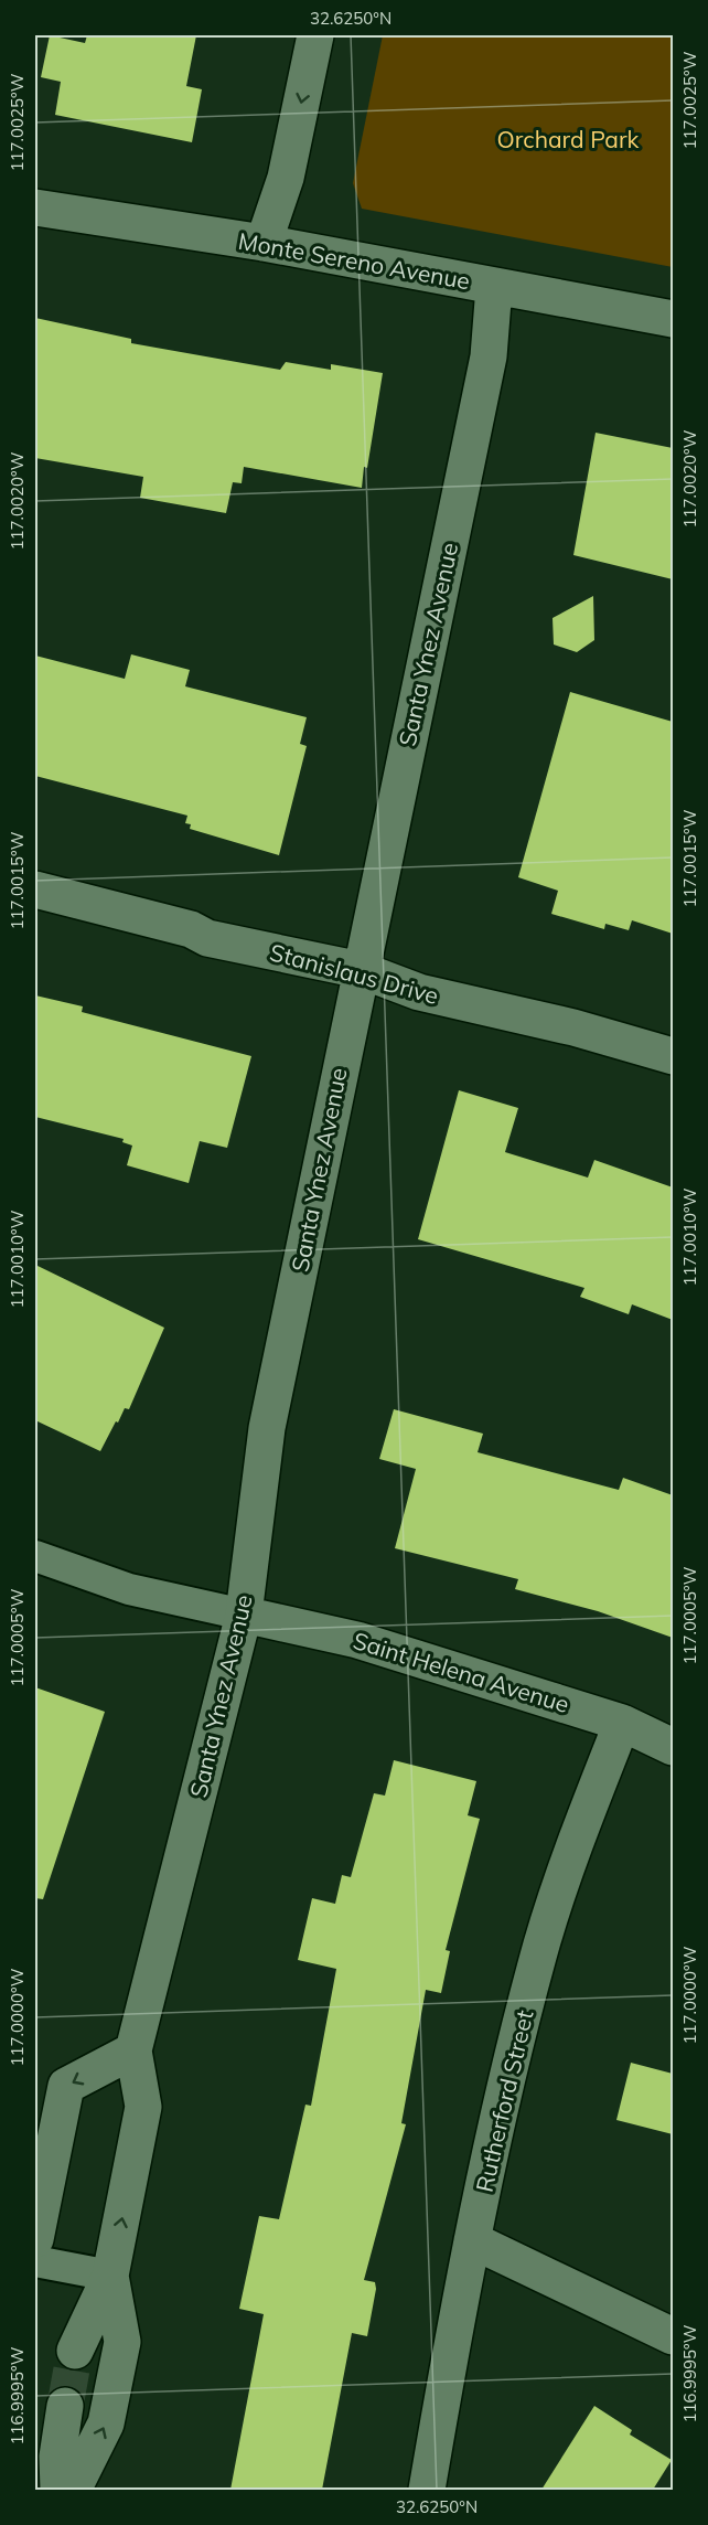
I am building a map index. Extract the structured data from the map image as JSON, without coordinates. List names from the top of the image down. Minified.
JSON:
{"streets":{"street":["Monte Sereno Avenue","Santa Ynez Avenue","Stanislaus Drive","Saint Helena Avenue","Rutherford Street"]},"crossings":[["Monte Sereno Avenue","Santa Ynez Avenue"],["Santa Ynez Avenue","Stanislaus Drive"],["Santa Ynez Avenue","Saint Helena Avenue"],["Saint Helena Avenue","Rutherford Street"]],"parks":["Orchard Park"],"coordinates":["32.6250°N","117.0025°W","117.0020°W","117.0015°W","117.0010°W","117.0005°W","117.0000°W","116.9995°W"]}
